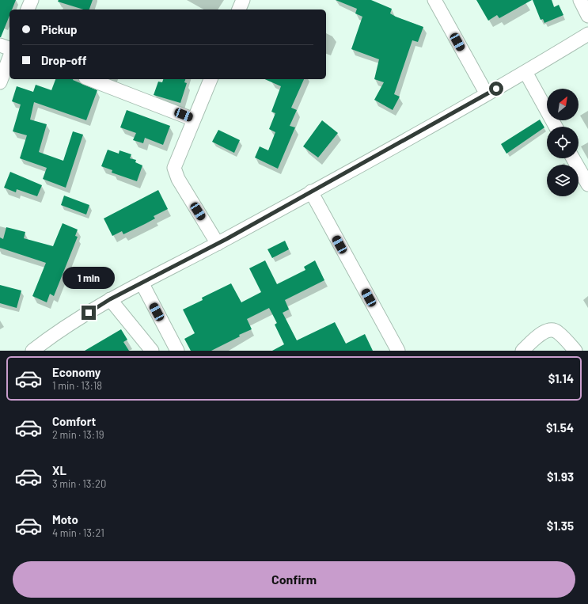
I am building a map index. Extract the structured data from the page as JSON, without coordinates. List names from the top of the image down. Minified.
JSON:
{"north":"top right","page":{"banner":["Pickup","Drop-off"],"bubble":"1 min","list":[{"name":"Economy","note":"1 min · 13:18","value":"$1.14"},{"name":"Comfort","note":"2 min · 13:19","value":"$1.54"},{"name":"XL","note":"3 min · 13:20","value":"$1.93"},{"name":"Moto","note":"4 min · 13:21","value":"$1.35"}],"buttons":"Confirm"}}
